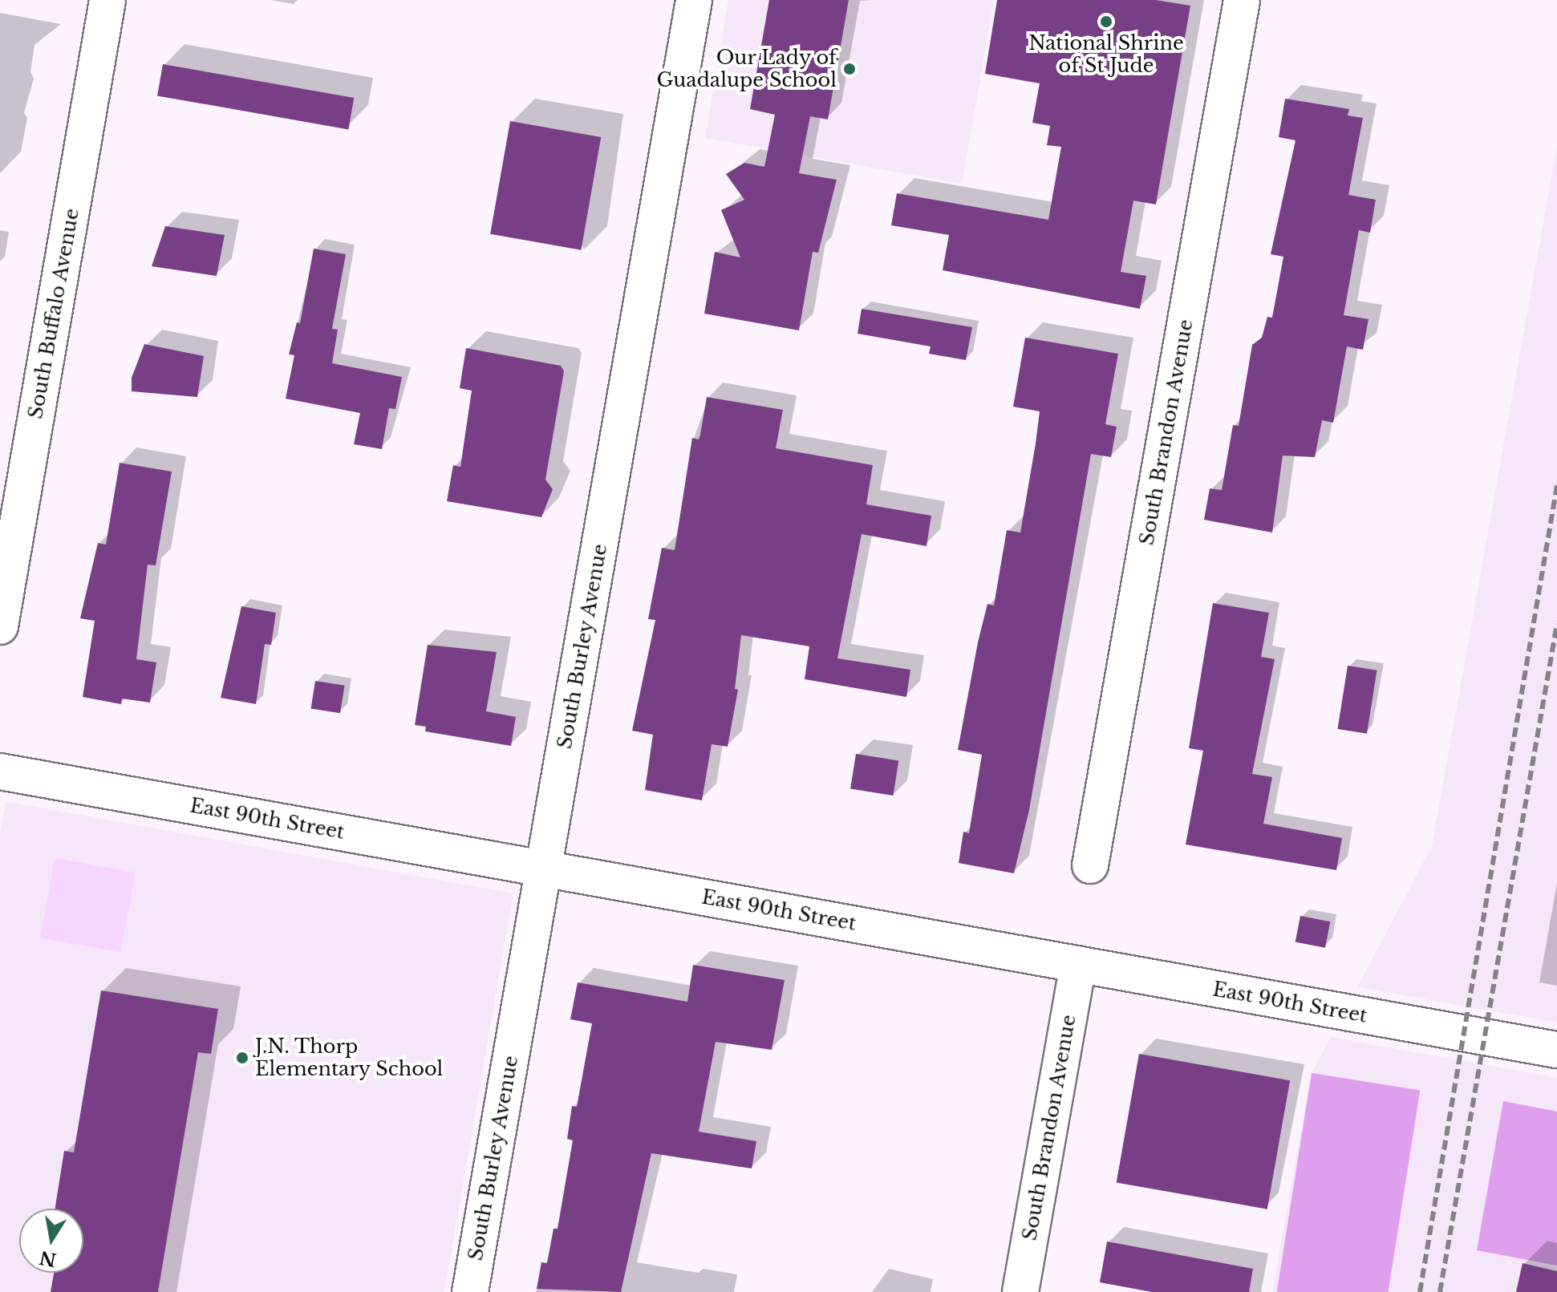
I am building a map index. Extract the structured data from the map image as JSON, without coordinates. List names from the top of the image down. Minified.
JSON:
{"streets":{"street":["South Buffalo Avenue","South Brandon Avenue","South Burley Avenue","East 90th Street"]},"crossings":[["South Brandon Avenue","East 90th Street"],["South Burley Avenue","East 90th Street"]],"places":["National Shrine of St Jude","Our Lady of Guadalupe School","J.N. Thorp Elementary School"],"north":"bottom"}
